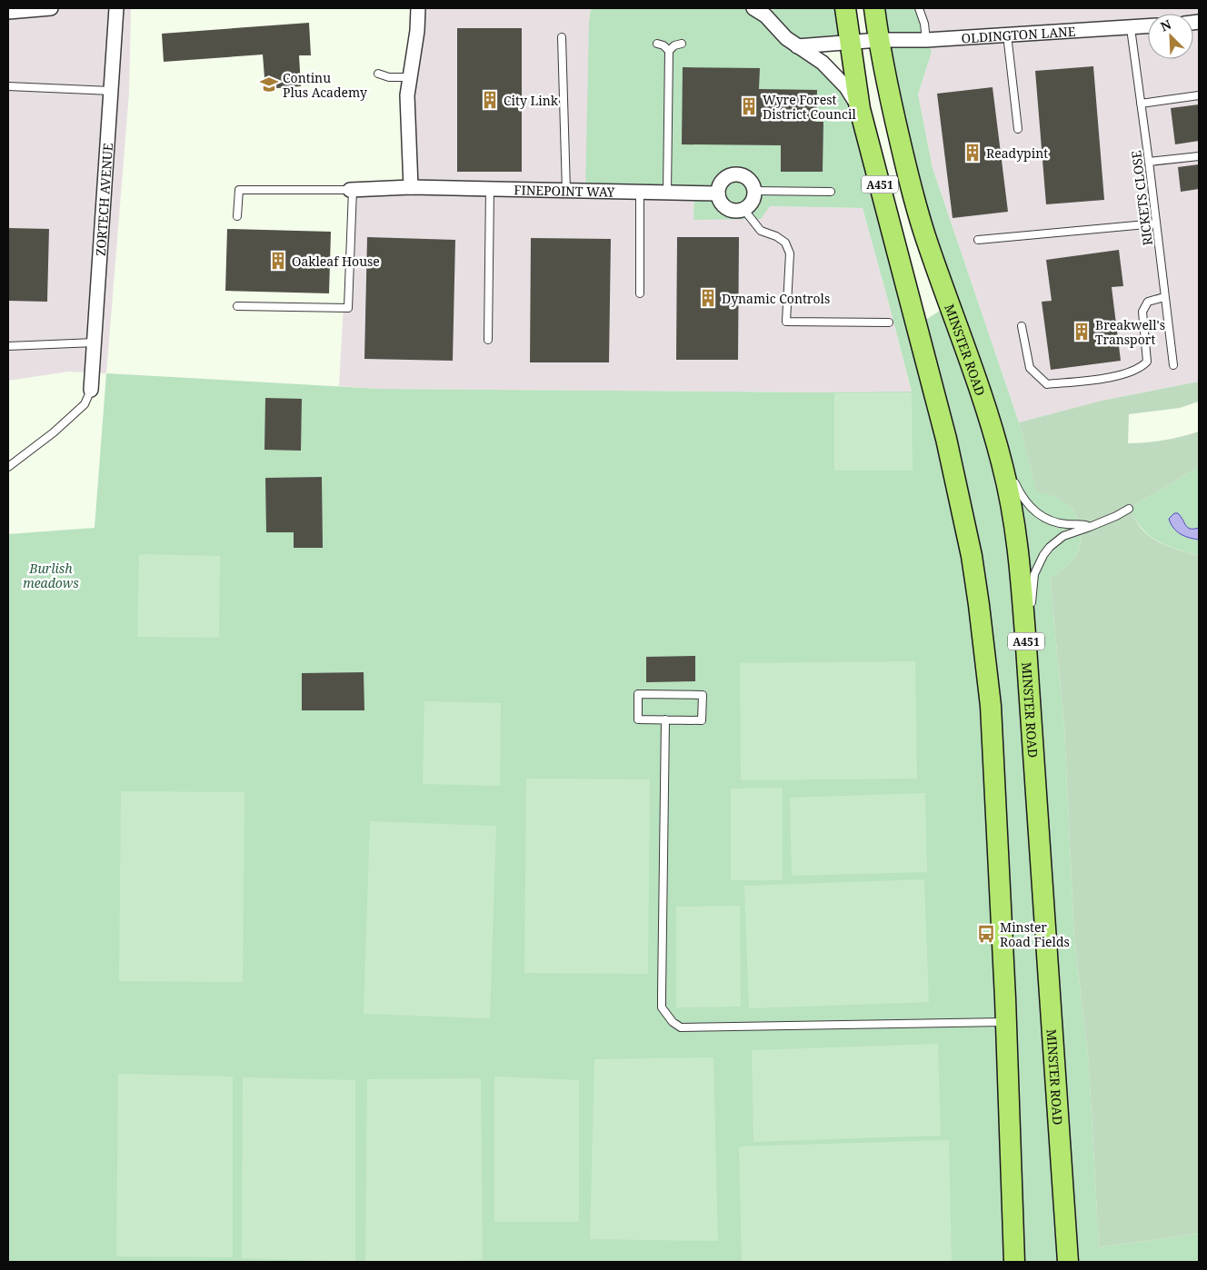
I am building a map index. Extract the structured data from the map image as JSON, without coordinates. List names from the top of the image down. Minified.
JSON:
{"streets":{"main road":["A451","MINSTER ROAD"],"street":["OLDINGTON LANE","FINEPOINT WAY","ZORTECH AVENUE"],"lane":["RICKETS CLOSE"]},"crossings":[["OLDINGTON LANE","A451"],["OLDINGTON LANE","RICKETS CLOSE"],["OLDINGTON LANE","MINSTER ROAD"],["A451","MINSTER ROAD"]],"parks":["Burlish meadows"],"places":{"school or university":["Continu Plus Academy"],"building":["City Link","Wyre Forest District Council","Readypint","Oakleaf House","Dynamic Controls","Breakwell's Transport"],"bus stop":["Minster Road Fields"]},"north":"top left"}
